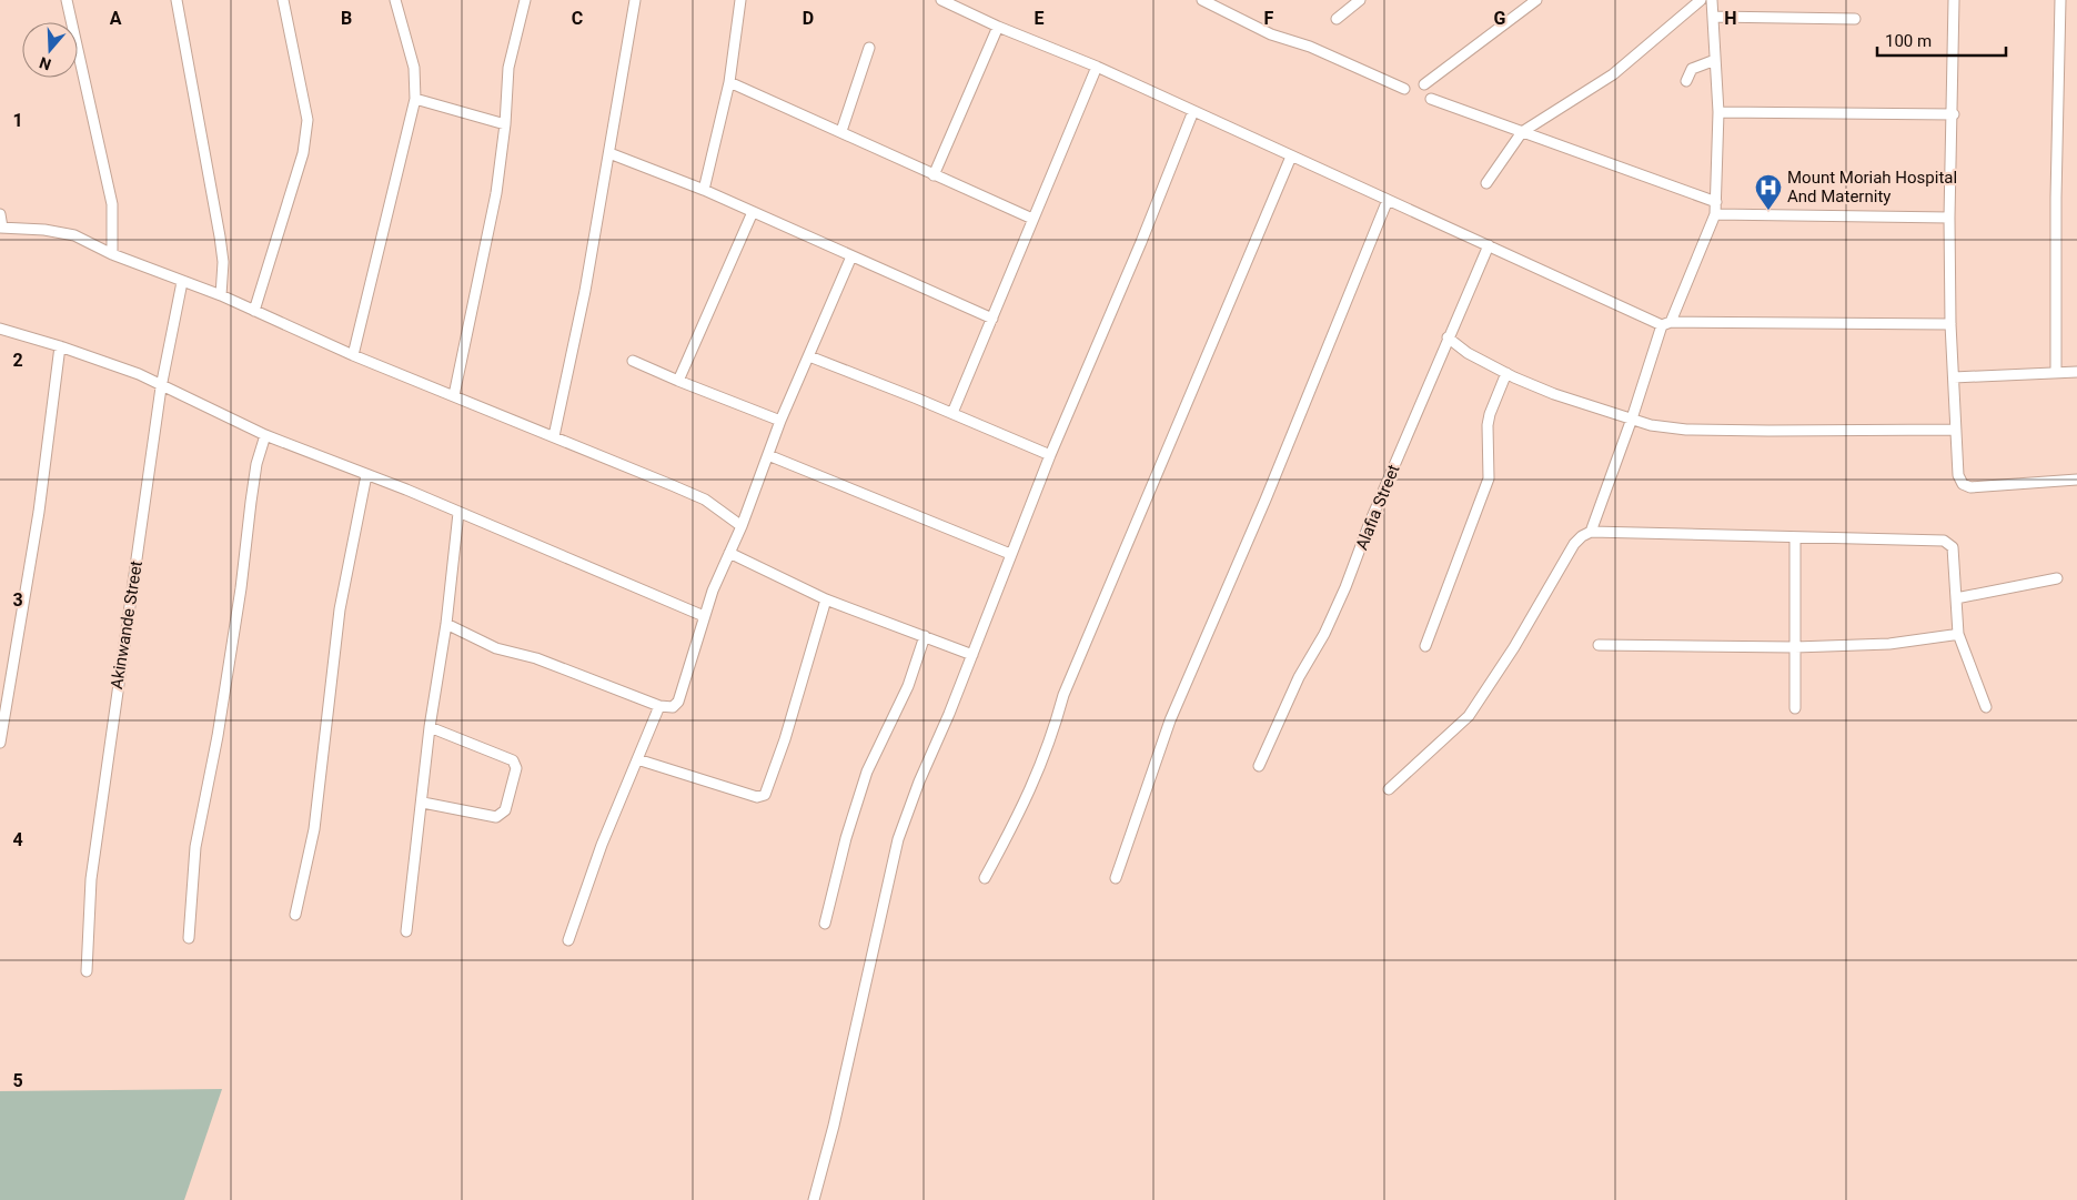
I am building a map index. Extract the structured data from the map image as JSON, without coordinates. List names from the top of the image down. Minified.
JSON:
{"streets":{"street":["Alafia Street","Akinwande Street"]},"places":{"hospital":["Mount Moriah Hospital And Maternity"]},"scale_bar":"100 m","north":"bottom","grid":{"columns":["A","B","C","D","E","F","G","H"],"rows":["1","2","3","4","5"]}}
